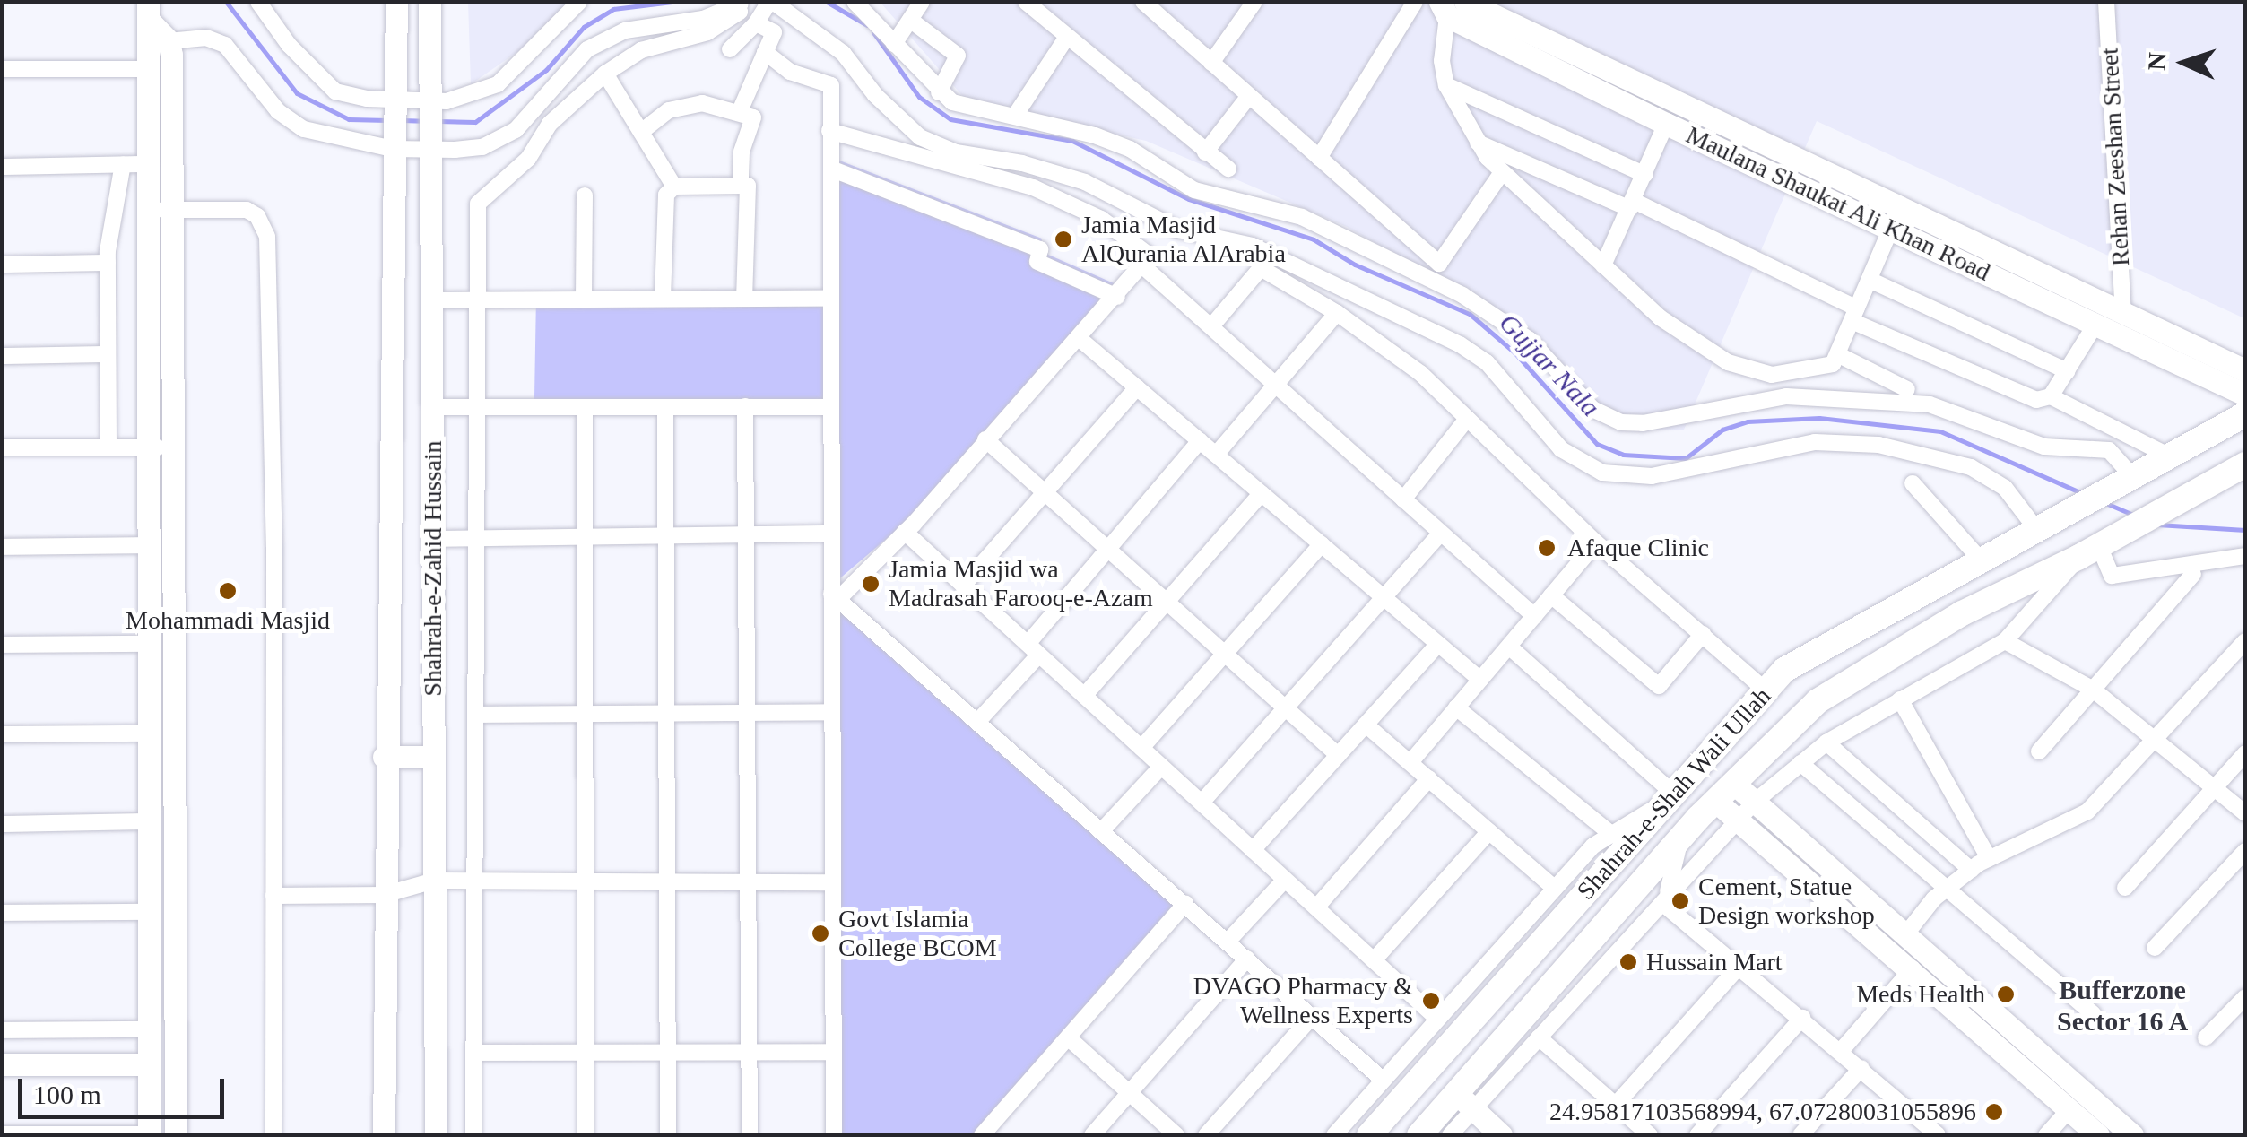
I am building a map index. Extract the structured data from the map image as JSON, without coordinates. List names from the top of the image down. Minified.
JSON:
{"streets":{"main road":["Maulana Shaukat Ali Khan Road","Shahrah-e-Zahid Hussain","Shahrah-e-Shah Wali Ullah"],"street":["Rehan Zeeshan Street"]},"crossings":[["Rehan Zeeshan Street","Maulana Shaukat Ali Khan Road"]],"districts":["Bufferzone Sector 16 A"],"water":["Gujjar Nala"],"places":["Jamia Masjid AlQurania AlArabia","Afaque Clinic","Jamia Masjid wa Madrasah Farooq-e-Azam","Mohammadi Masjid","Cement, Statue Design workshop","Govt Islamia College BCOM","Hussain Mart","Meds Health","DVAGO Pharmacy & Wellness Experts","24.95817103568994, 67.07280031055896"],"scale_bar":"100 m","north":"left"}
